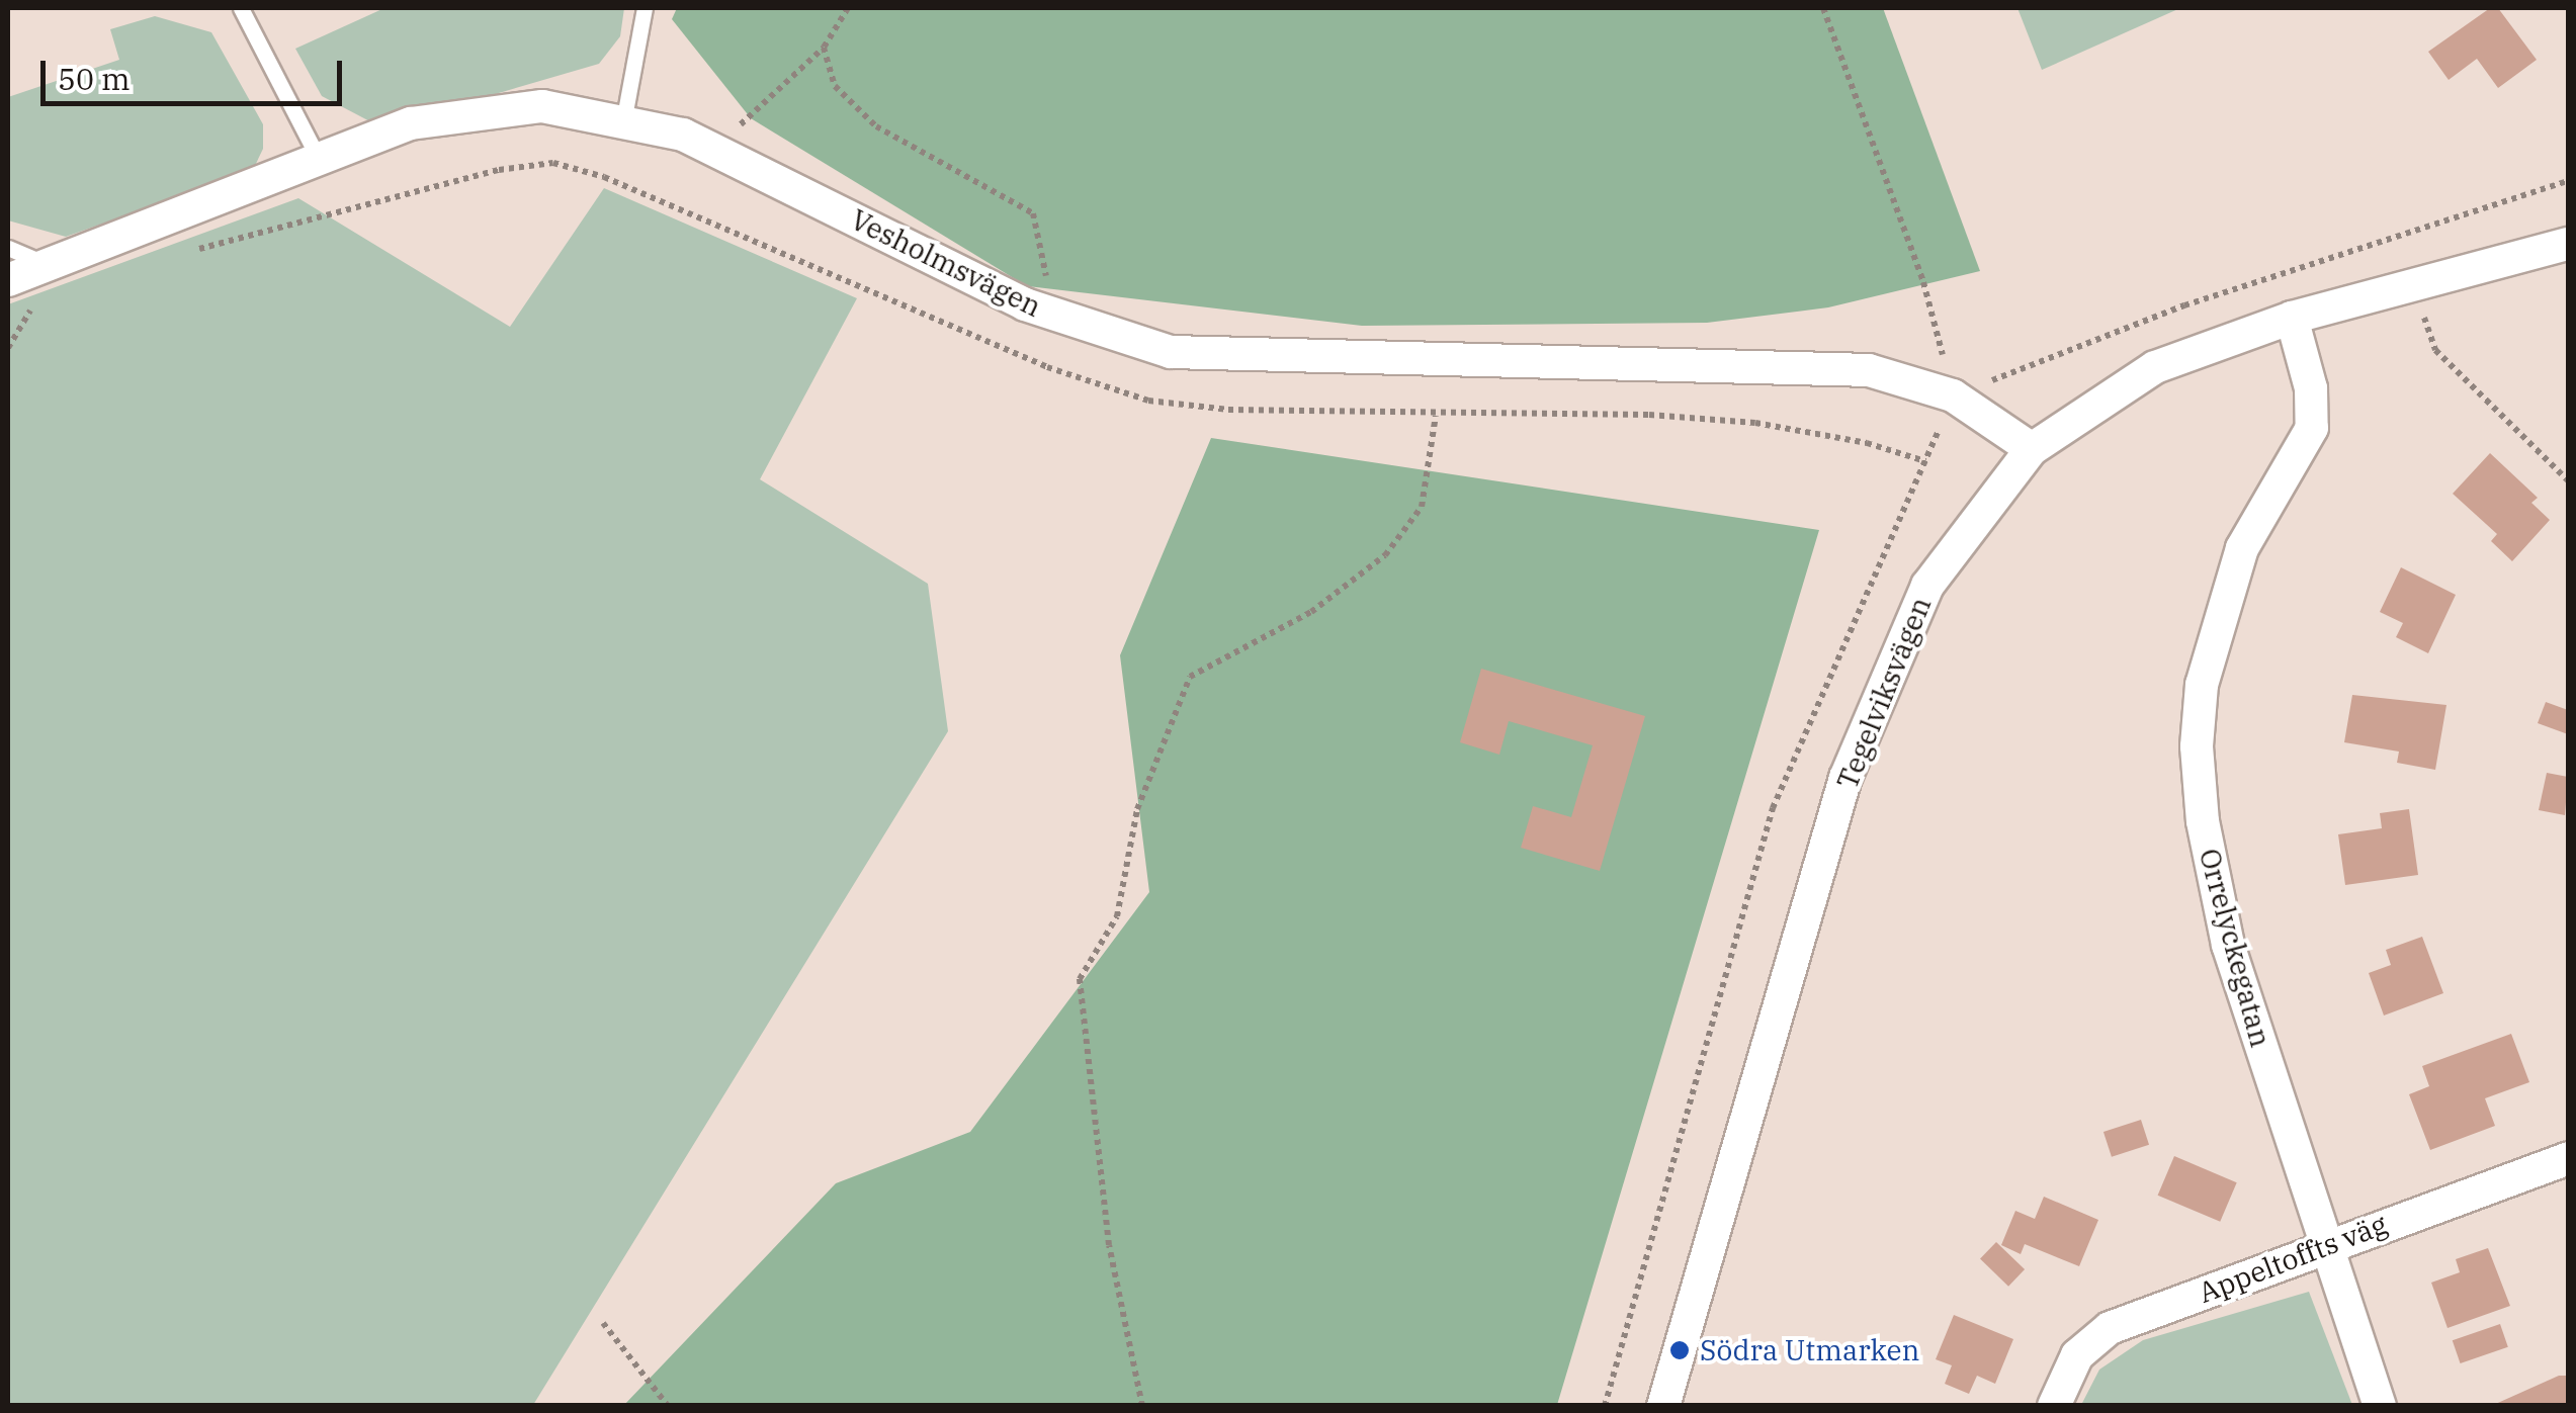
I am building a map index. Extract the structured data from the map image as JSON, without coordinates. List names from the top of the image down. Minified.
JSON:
{"streets":{"street":["Vesholmsvägen","Tegelviksvägen","Orrelyckegatan","Appeltoffts väg"]},"crossings":[["Vesholmsvägen","Tegelviksvägen"],["Tegelviksvägen","Orrelyckegatan"],["Orrelyckegatan","Appeltoffts väg"]],"places":["Södra Utmarken"],"scale_bar":"50 m"}
